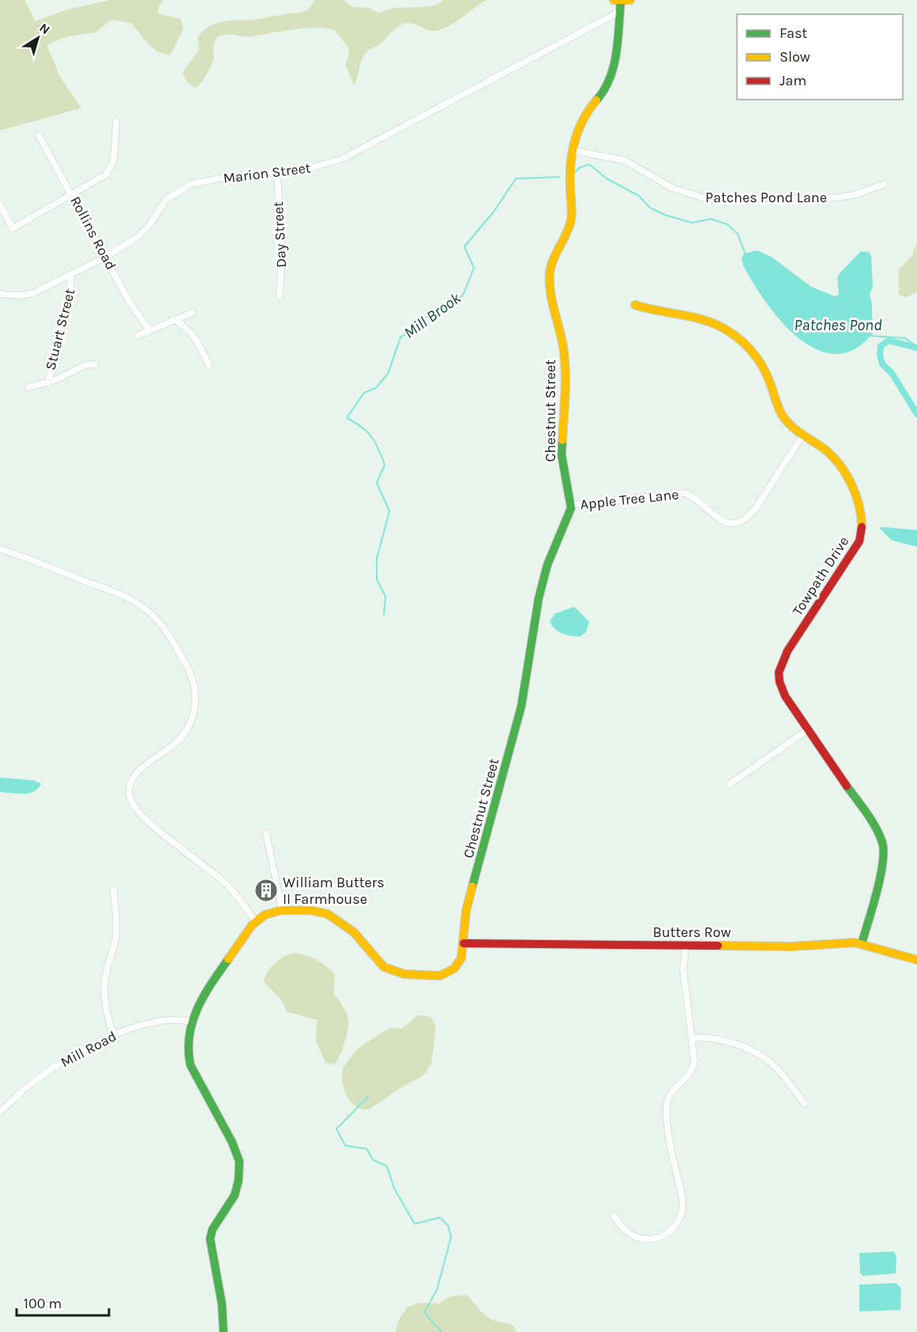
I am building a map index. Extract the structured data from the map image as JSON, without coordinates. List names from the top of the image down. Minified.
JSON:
{"streets":{"street":["Marion Street","Patches Pond Lane","Rollins Road","Day Street","Stuart Street","Chestnut Street","Apple Tree Lane","Towpath Drive","Butters Row","Mill Road"]},"crossings":[["Marion Street","Rollins Road"],["Marion Street","Day Street"],["Marion Street","Stuart Street"],["Marion Street","Chestnut Street"],["Patches Pond Lane","Chestnut Street"],["Chestnut Street","Apple Tree Lane"],["Chestnut Street","Butters Row"],["Chestnut Street","Mill Road"],["Apple Tree Lane","Towpath Drive"],["Towpath Drive","Butters Row"]],"water":["Mill Brook","Patches Pond"],"places":{"building":["William Butters II Farmhouse"]},"legend":["Fast","Slow","Jam"],"scale_bar":"100 m","north":"top right"}
